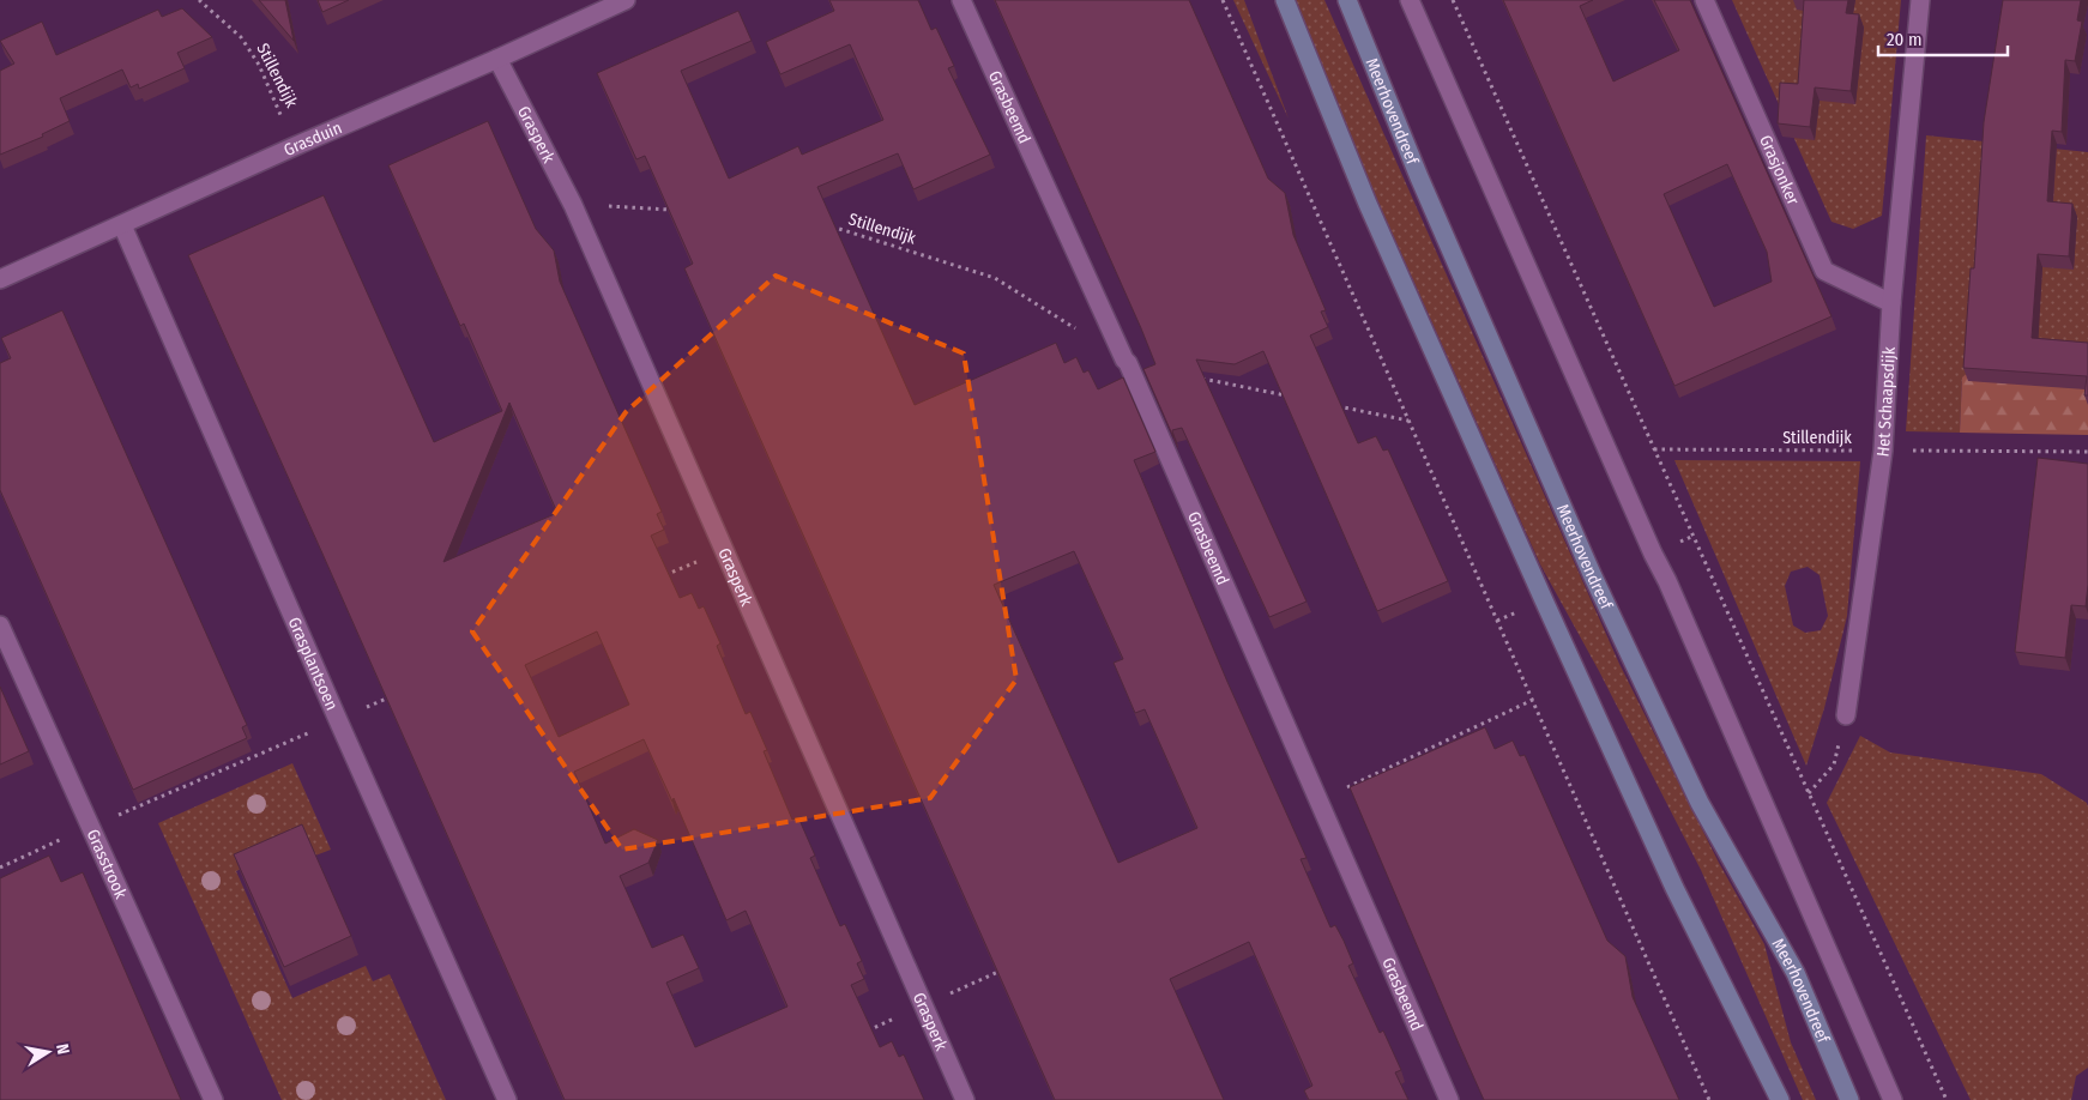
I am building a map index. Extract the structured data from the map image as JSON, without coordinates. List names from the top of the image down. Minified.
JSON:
{"streets":{"main road":["Meerhovendreef"],"street":["Grasbeemd","Grasperk","Grasduin","Grasjonker","Het Schaapsdijk","Grasplantsoen","Grasstrook"],"path":["Stillendijk"]},"crossings":[["Stillendijk","Grasbeemd"],["Stillendijk","Grasduin"],["Stillendijk","Het Schaapsdijk"],["Grasperk","Grasduin"],["Grasduin","Grasplantsoen"],["Grasjonker","Het Schaapsdijk"]],"scale_bar":"20 m","north":"right"}
